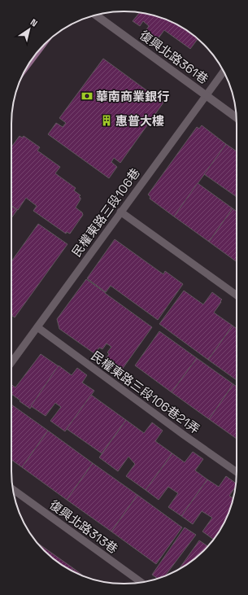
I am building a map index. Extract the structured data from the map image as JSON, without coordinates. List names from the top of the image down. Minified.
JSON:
{"streets":{"street":["復興北路361巷"],"lane":["民權東路三段106巷","民權東路三段106巷21弄","復興北路313巷"]},"crossings":[["復興北路361巷","民權東路三段106巷"],["民權東路三段106巷","民權東路三段106巷21弄"]],"places":{"bank":["華南商業銀行"],"building":["惠普大樓"]},"north":"top right"}
